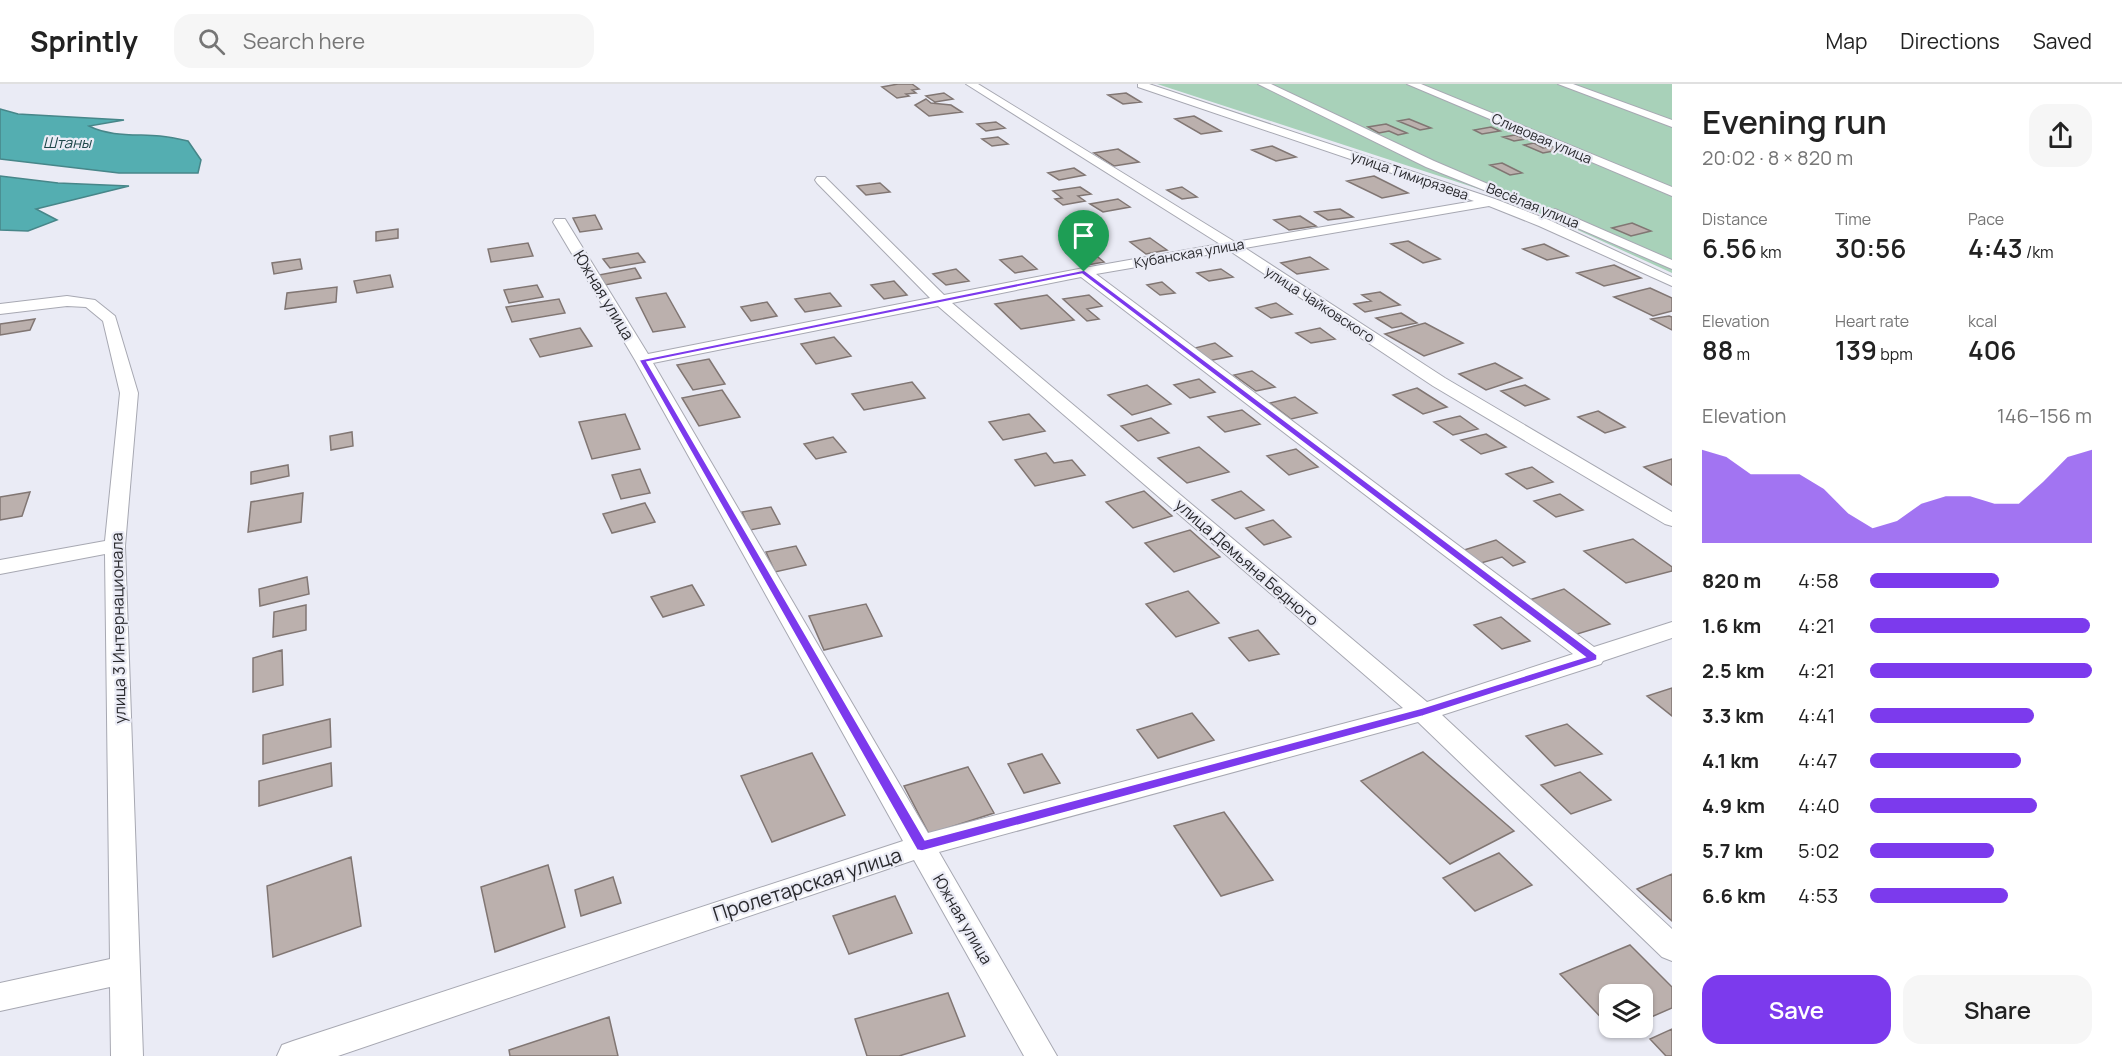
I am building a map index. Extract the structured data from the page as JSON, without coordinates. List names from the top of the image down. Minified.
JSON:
{"streets":{"street":["Сливовая улица","улица Тимирязева","Весёлая улица","Кубанская улица","Южная улица","улица Чайковского","улица Демьяна Бедного","улица 3 Интернационала","Пролетарская улица"]},"crossings":[["улица Тимирязева","Кубанская улица"],["Кубанская улица","Южная улица"],["Кубанская улица","улица Чайковского"],["Кубанская улица","улица Демьяна Бедного"],["Южная улица","Пролетарская улица"],["улица Демьяна Бедного","Пролетарская улица"]],"water":["Штаны"],"page":{"header":"Sprintly","search":"Search here","nav":["Map","Directions","Saved"],"heading":["Evening run","20:02 · 8 × 820 m"],"stats":[["Distance","6.56 km"],["Time","30:56"],["Pace","4:43 /km"],["Elevation","88 m"],["Heart rate","139 bpm"],["kcal","406"]],"chart":["Elevation","146–156 m"],"list":[{"name":"820 m","note":"4:58"},{"name":"1.6 km","note":"4:21"},{"name":"2.5 km","note":"4:21"},{"name":"3.3 km","note":"4:41"},{"name":"4.1 km","note":"4:47"},{"name":"4.9 km","note":"4:40"},{"name":"5.7 km","note":"5:02"},{"name":"6.6 km","note":"4:53"}],"buttons":["Save","Share"]}}
